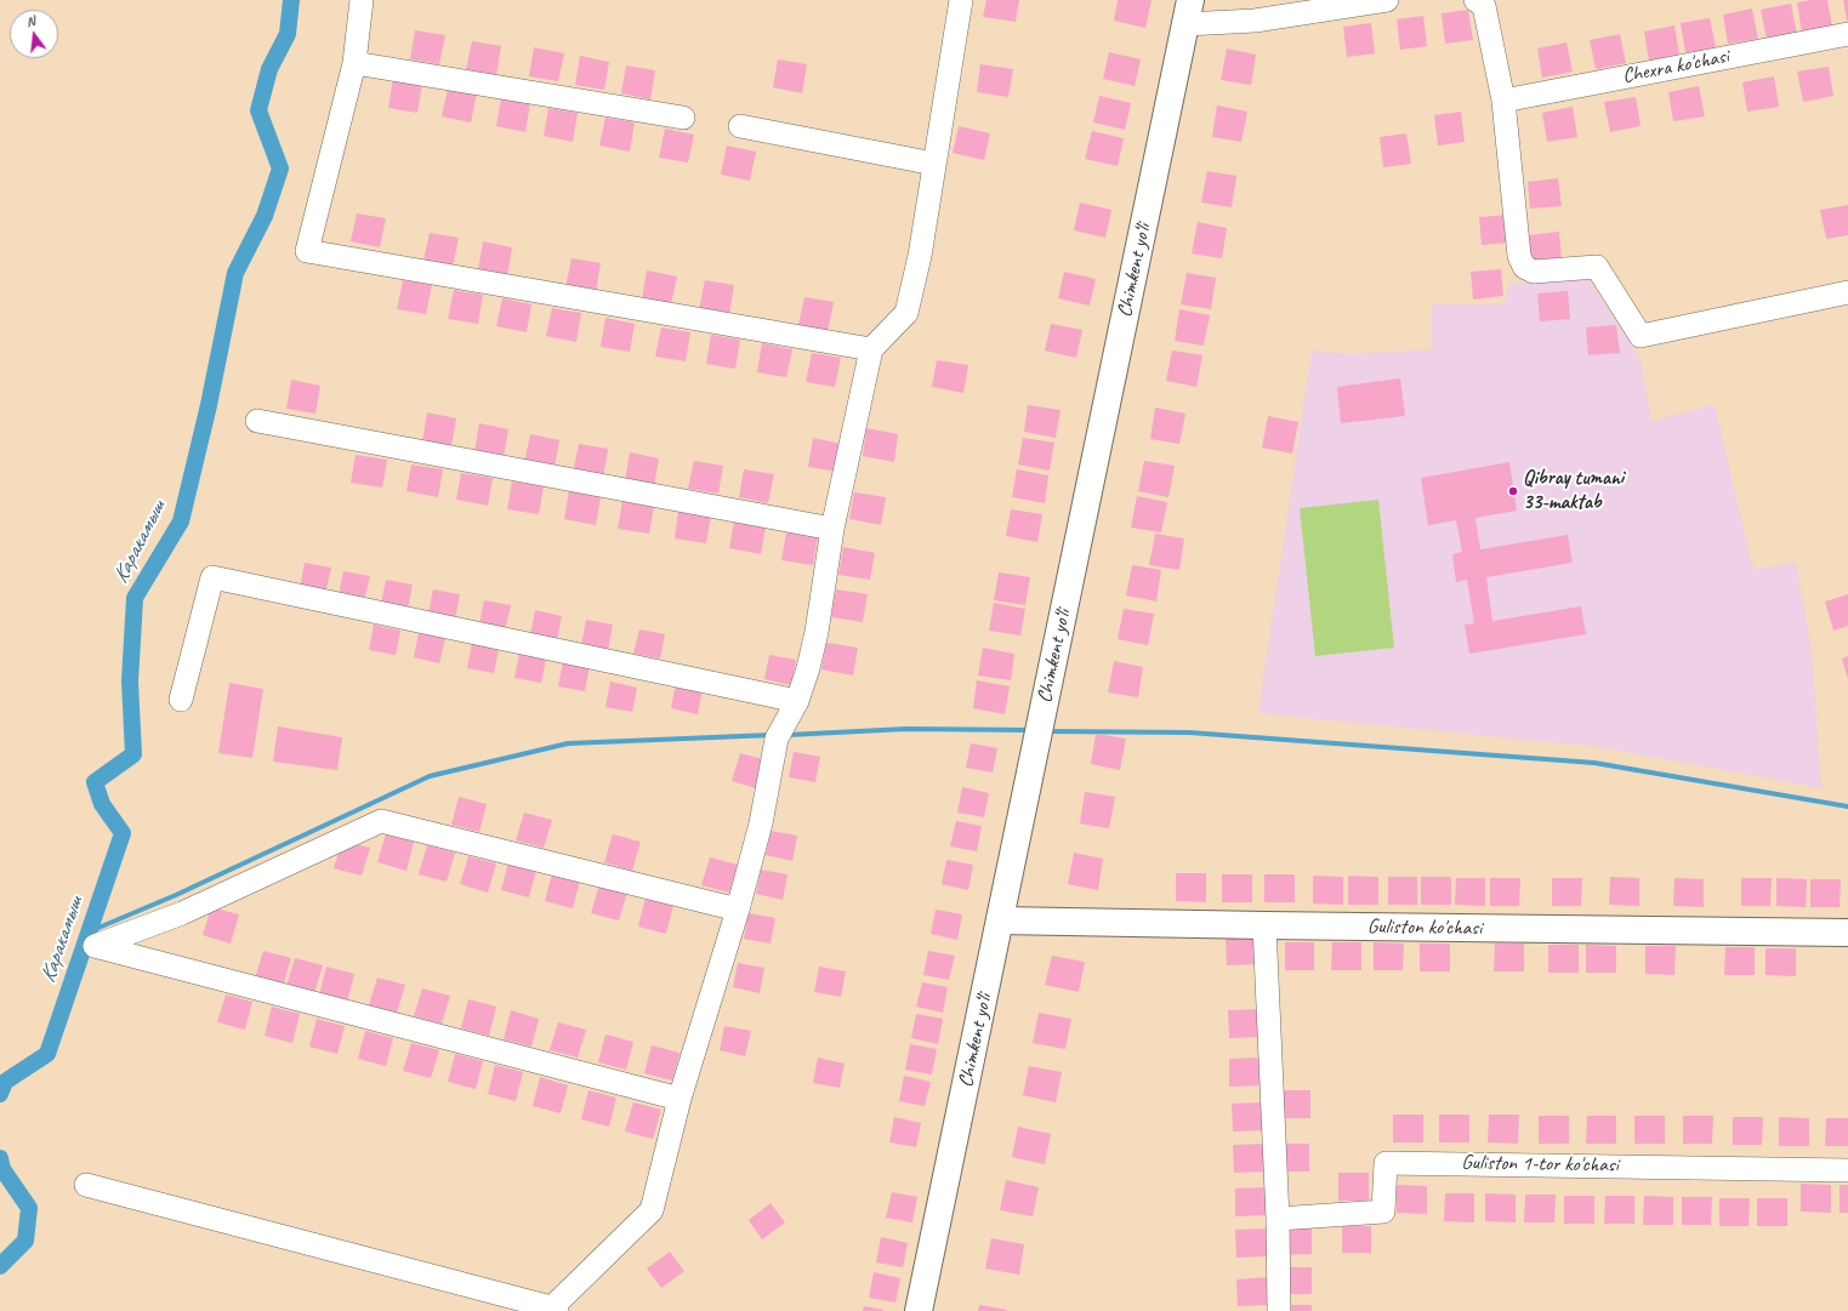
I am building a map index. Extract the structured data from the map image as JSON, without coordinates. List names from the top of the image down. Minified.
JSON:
{"streets":{"main road":["Chimkent yo‘li","Guliston ko'chasi"],"street":["Chexra ko'chasi","Guliston 1-tor ko'chasi"]},"crossings":[["Chimkent yo‘li","Guliston ko'chasi"]],"water":["Каракамыш"],"places":["Qibray tumani 33-maktab"],"north":"top"}
